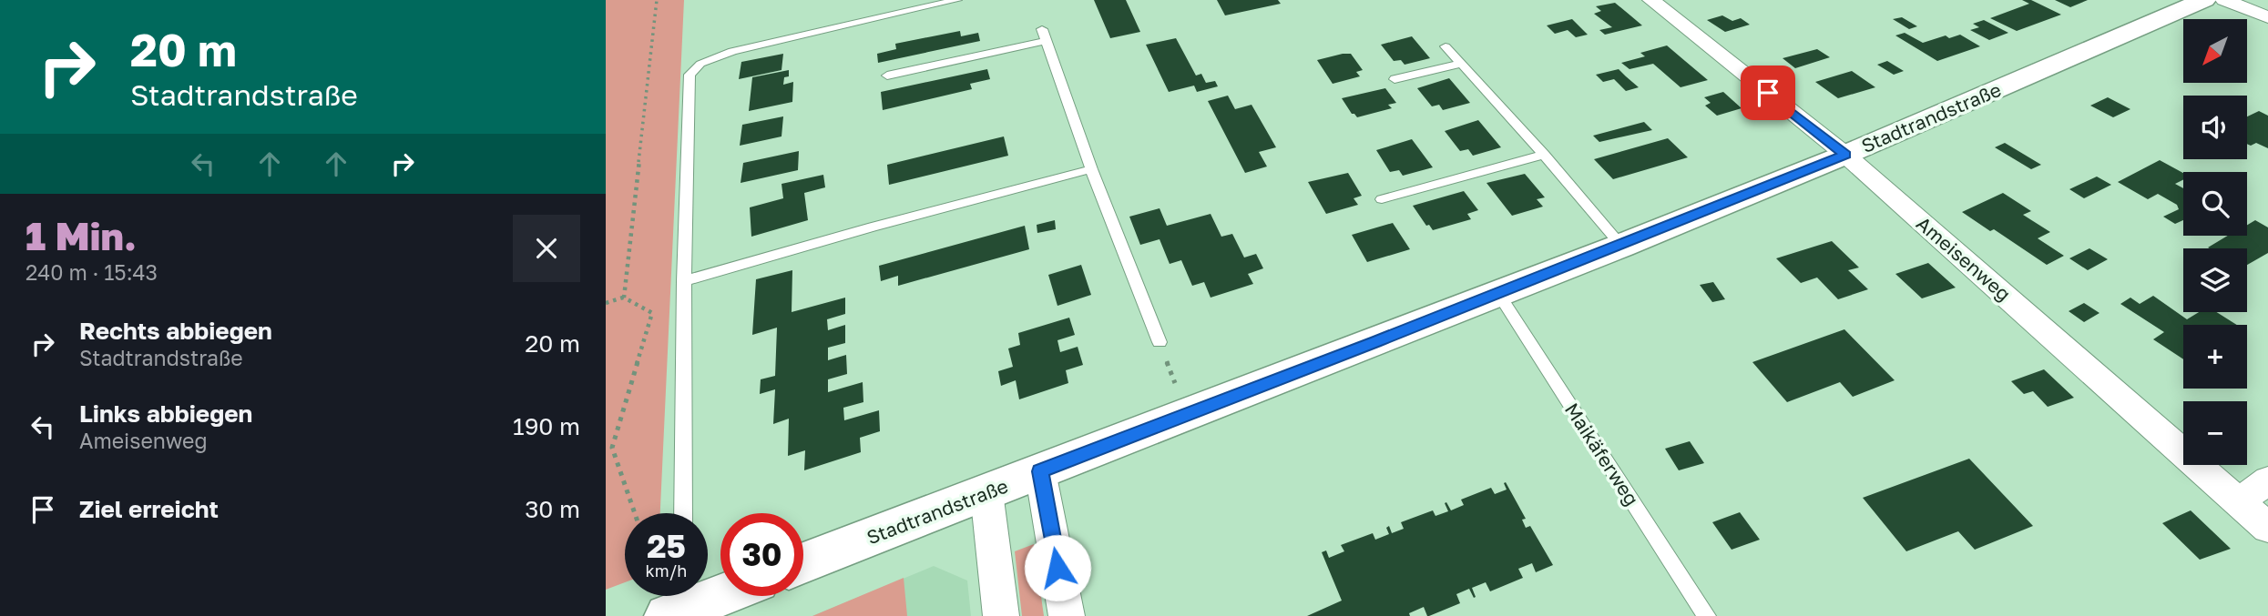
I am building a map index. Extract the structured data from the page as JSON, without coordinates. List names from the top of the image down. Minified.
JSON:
{"streets":{"street":["Stadtrandstraße","Ameisenweg"],"lane":["Maikäferweg"]},"crossings":[["Stadtrandstraße","Ameisenweg"],["Stadtrandstraße","Maikäferweg"]],"north":"bottom left","page":{"turn":["20 m","Stadtrandstraße"],"map_buttons":["+","−"],"heading":["1 Min.","240 m · 15:43"],"list":[{"name":"Rechts abbiegen","note":"Stadtrandstraße","value":"20 m"},{"name":"Links abbiegen","note":"Ameisenweg","value":"190 m"},{"name":"Ziel erreicht","value":"30 m"}],"speed":"25 km/h","limit":"30"}}
